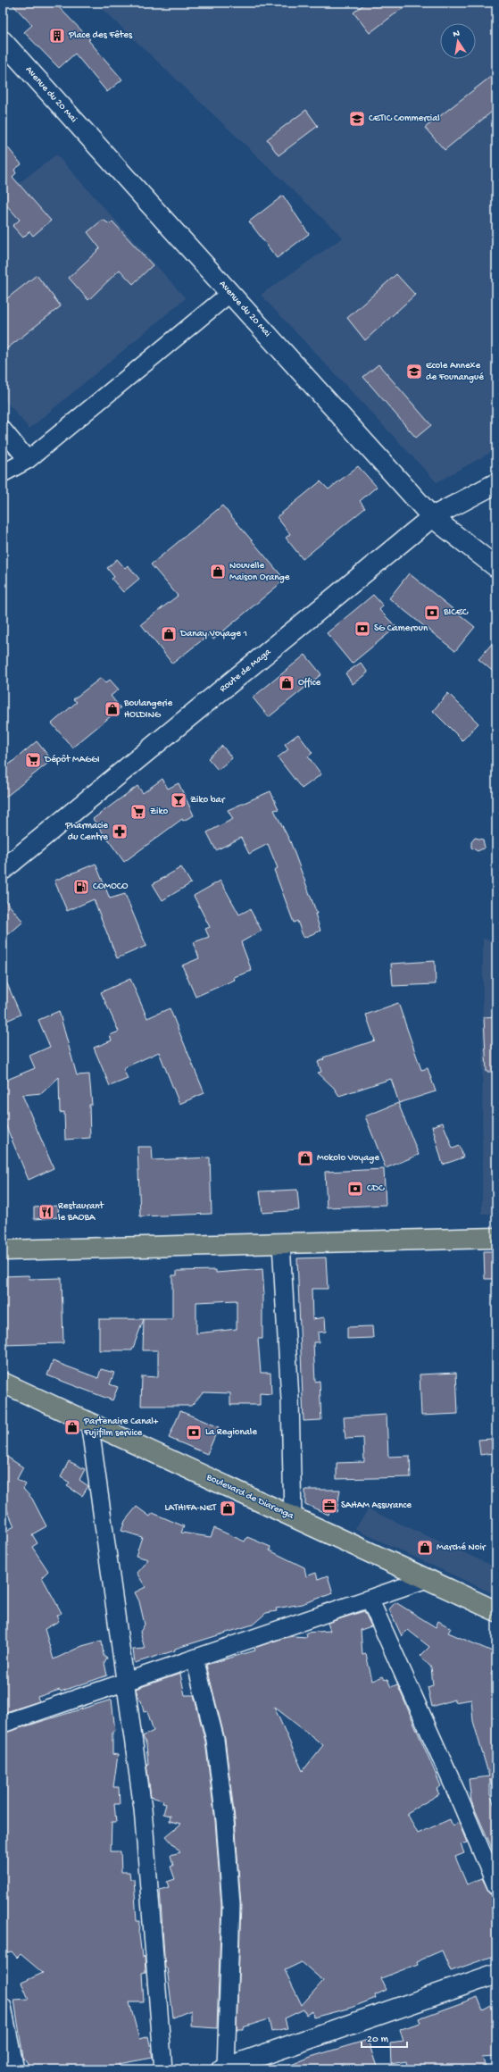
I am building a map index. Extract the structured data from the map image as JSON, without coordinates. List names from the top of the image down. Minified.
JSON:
{"streets":{"main road":["Avenue du 20 Mai","Route de Maga","Boulevard de Diarenga"]},"crossings":[["Avenue du 20 Mai","Route de Maga"]],"places":{"building":["Place des Fêtes"],"school or university":["CETIC Commercial","Ecole Annexe de Founangué"],"shop":["Nouvelle Maison Orange","Danay Voyage 1","Office","Boulangerie HOLDING","Mokolo Voyage","Partenaire Canal+ Fujifilm service","LATHIFA-NET","Marché Noir"],"bank":["BICEC","SG Cameroun","CDC","La Regionale"],"supermarket":["Dépôt MAGGI","Ziko"],"bar":["Ziko bar"],"pharmacy":["Pharmacie du Centre"],"fuel station":["COMOCO"],"restaurant":["Restaurant le BAOBA"],"office":["SAHAM Assurance"]},"scale_bar":"20 m","north":"top"}
